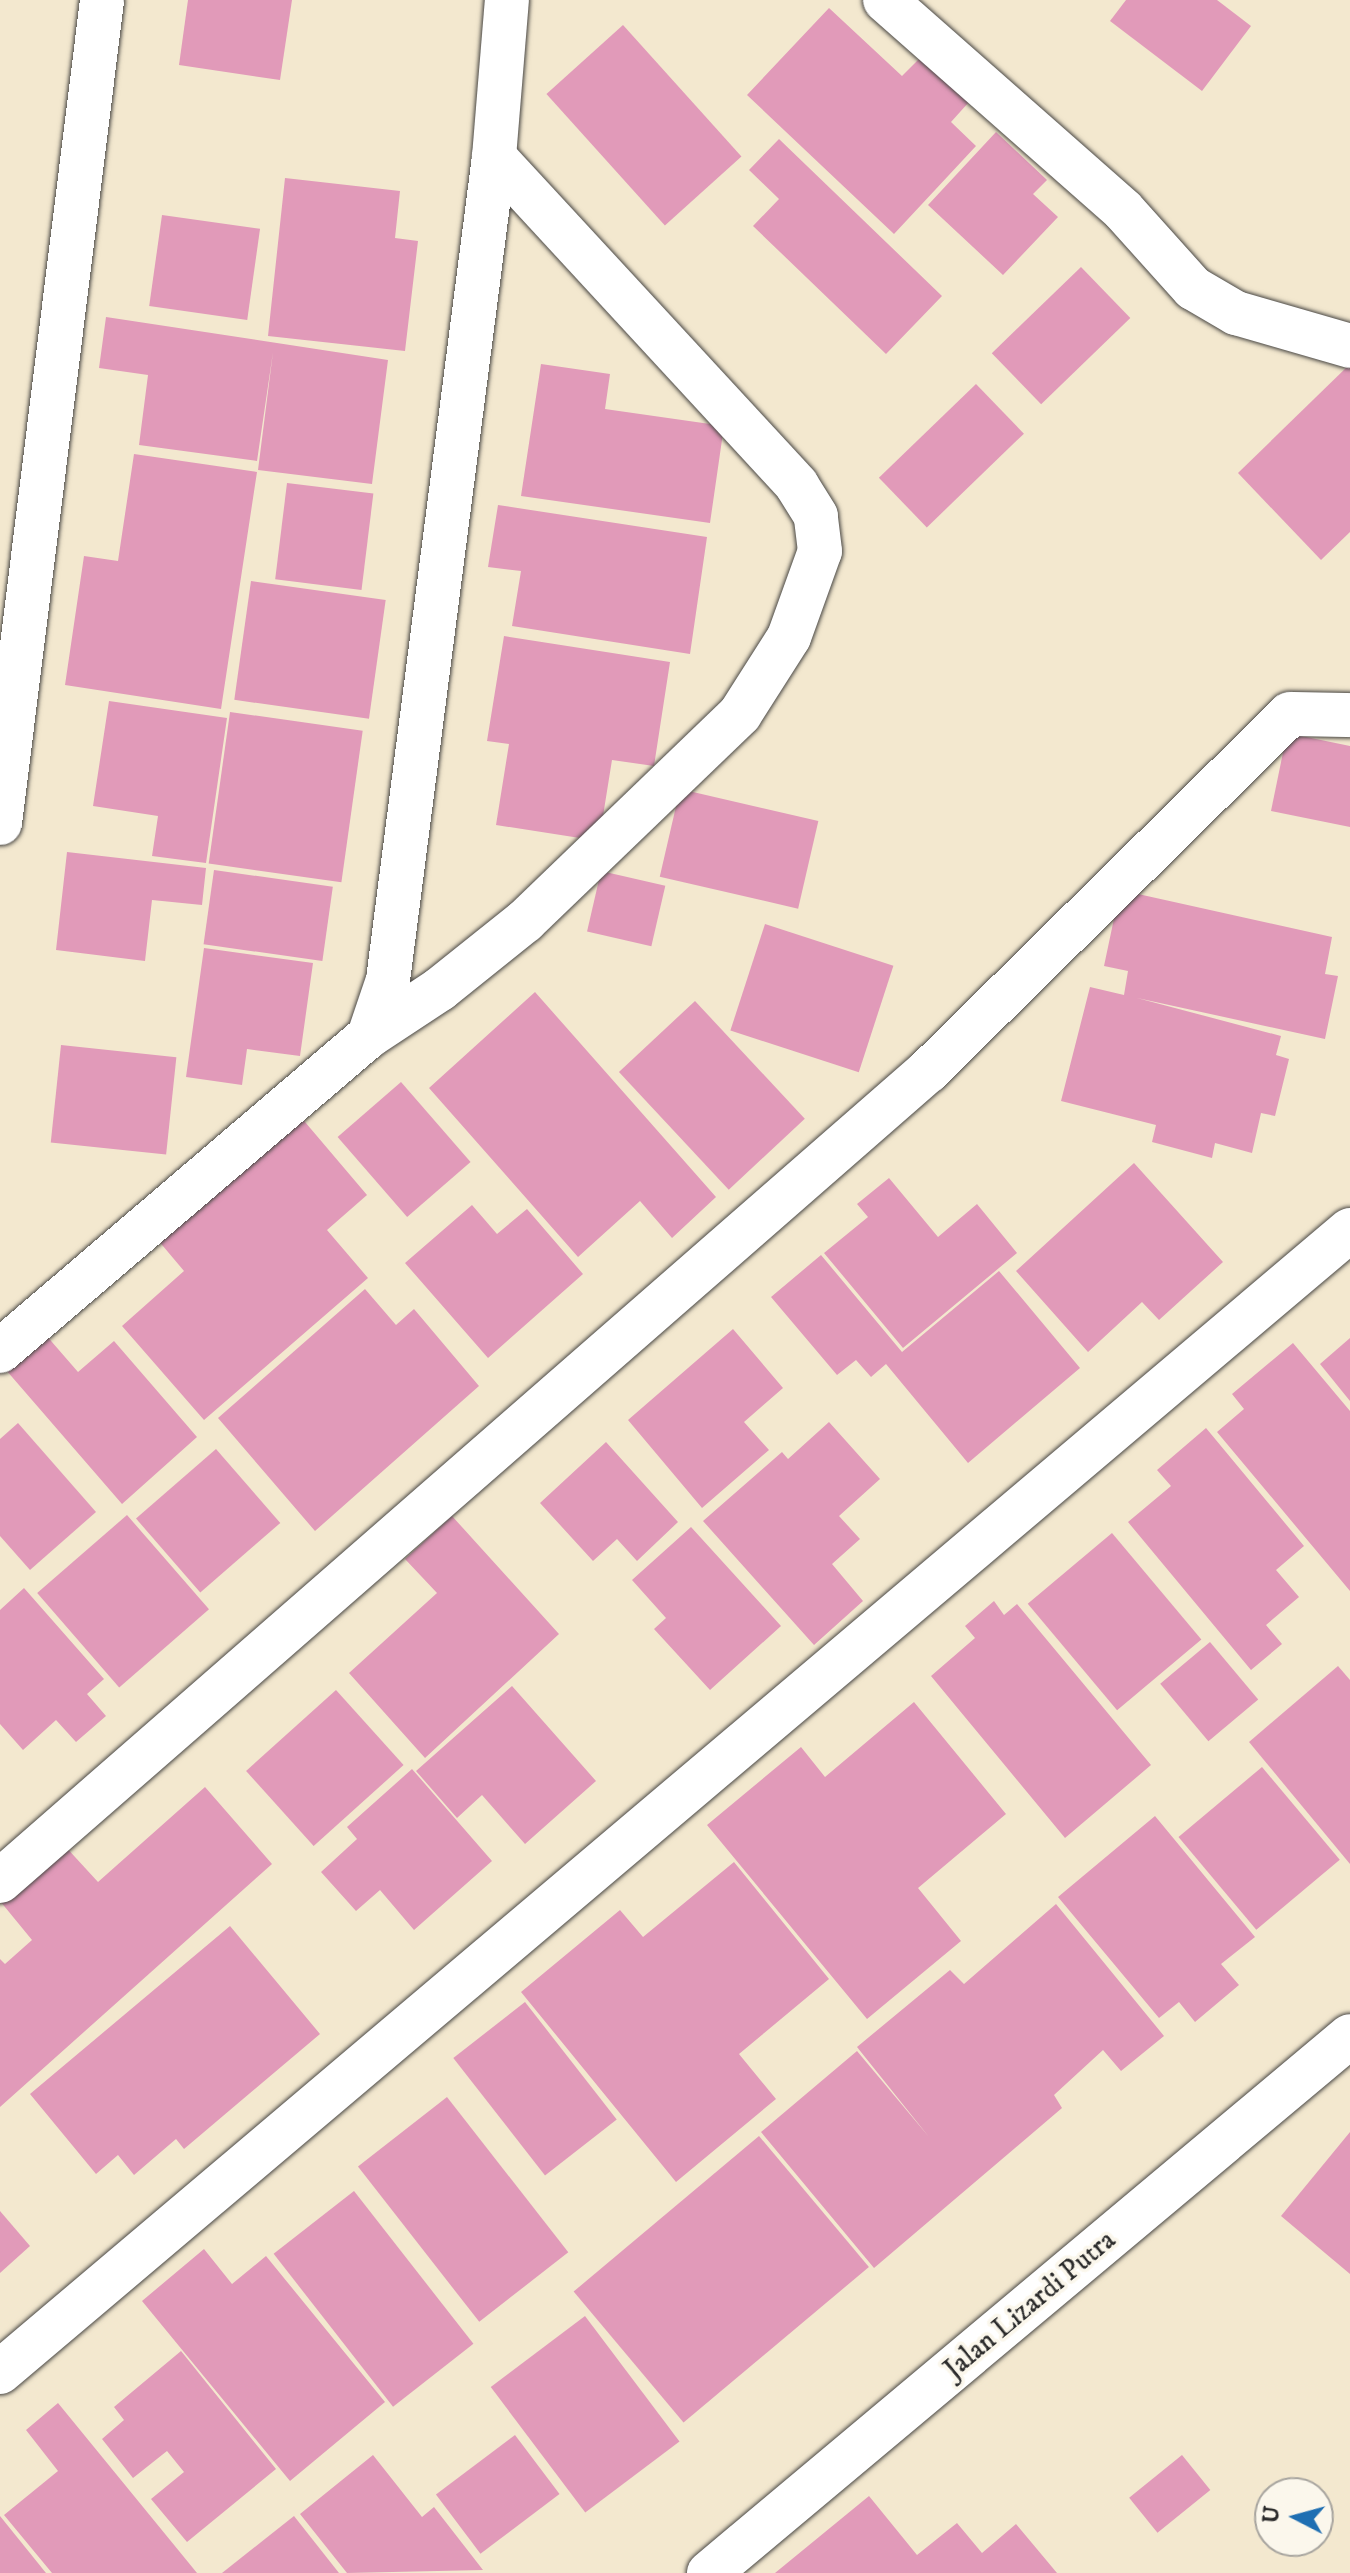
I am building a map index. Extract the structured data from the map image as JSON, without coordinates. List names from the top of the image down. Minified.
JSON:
{"streets":{"street":["Jalan Lizardi Putra"]},"north":"left"}
